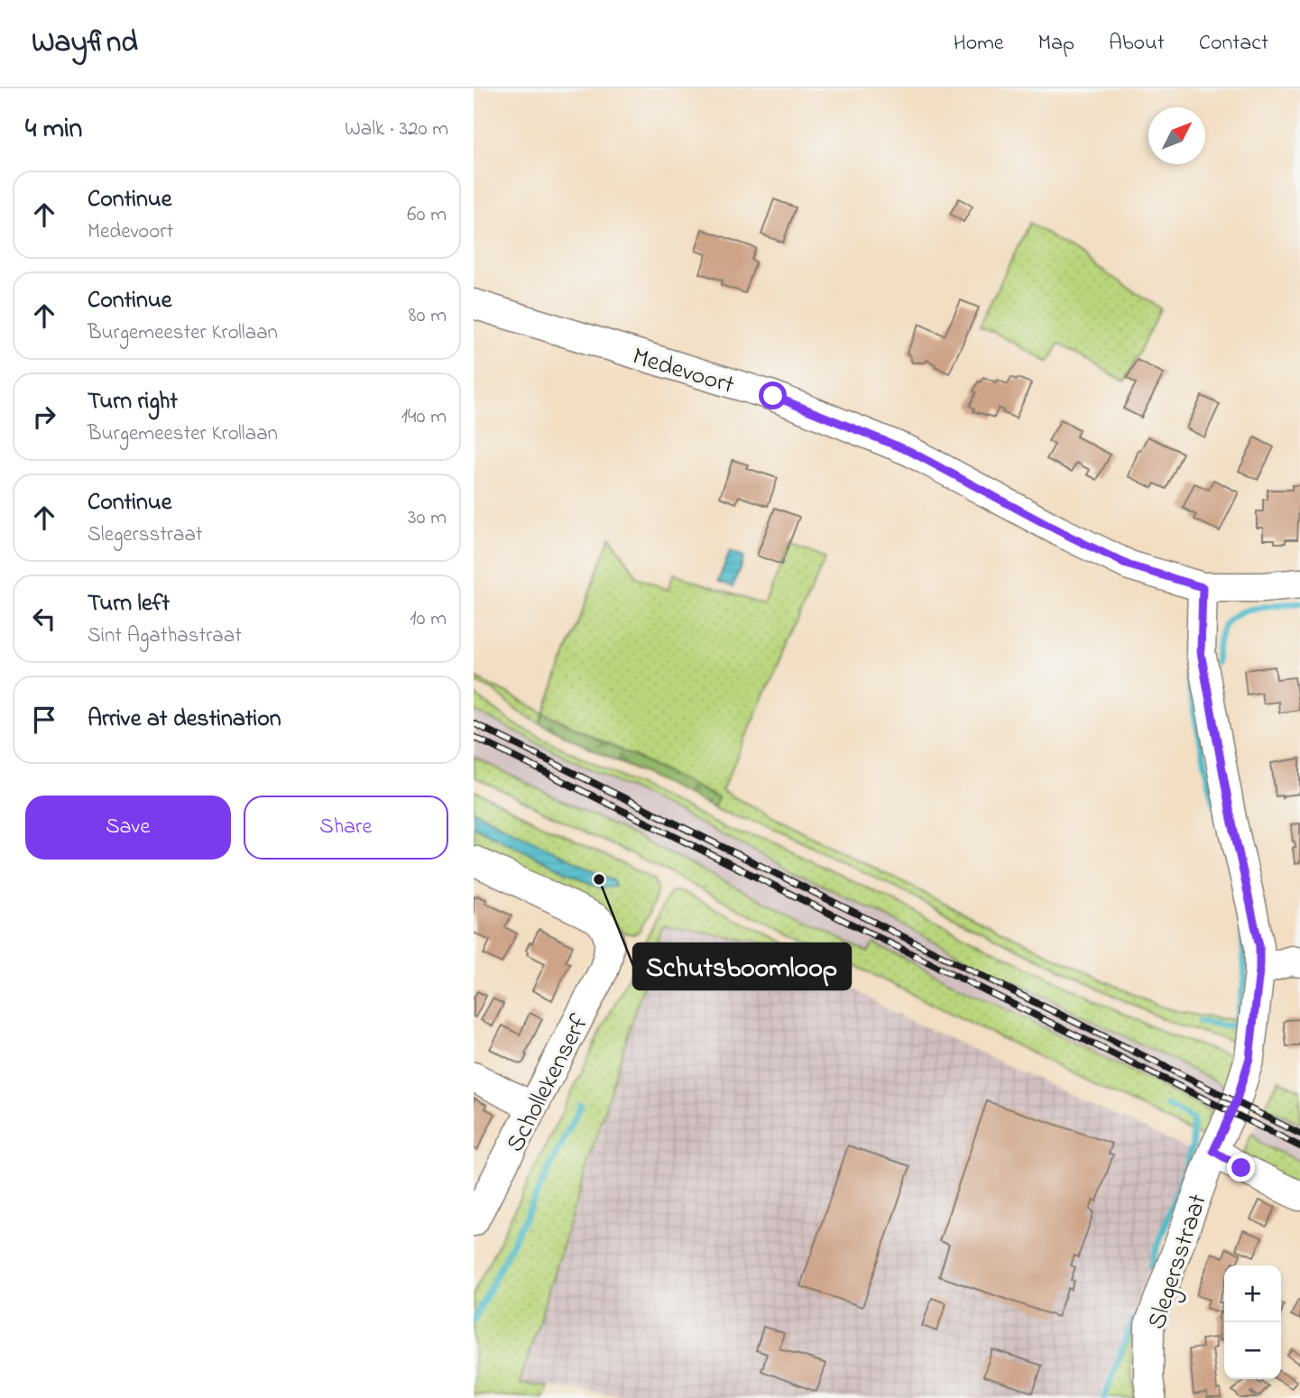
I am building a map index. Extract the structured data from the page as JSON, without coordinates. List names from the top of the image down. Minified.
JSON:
{"streets":{"street":["Medevoort","Schollekenserf","Slegersstraat"]},"crossings":[["Medevoort","Slegersstraat"]],"places":["Schutsboomloop"],"north":"top right","page":{"header":"Wayfind","nav":["Home","Map","About","Contact"],"heading":["4 min","Walk · 320 m"],"list":[["Continue","Medevoort","60 m"],["Continue","Burgemeester Krollaan","80 m"],["Turn right","Burgemeester Krollaan","140 m"],["Continue","Slegersstraat","30 m"],["Turn left","Sint Agathastraat","10 m"],"Arrive at destination"],"buttons":["Save","Share"],"map_buttons":["+","−"]}}
